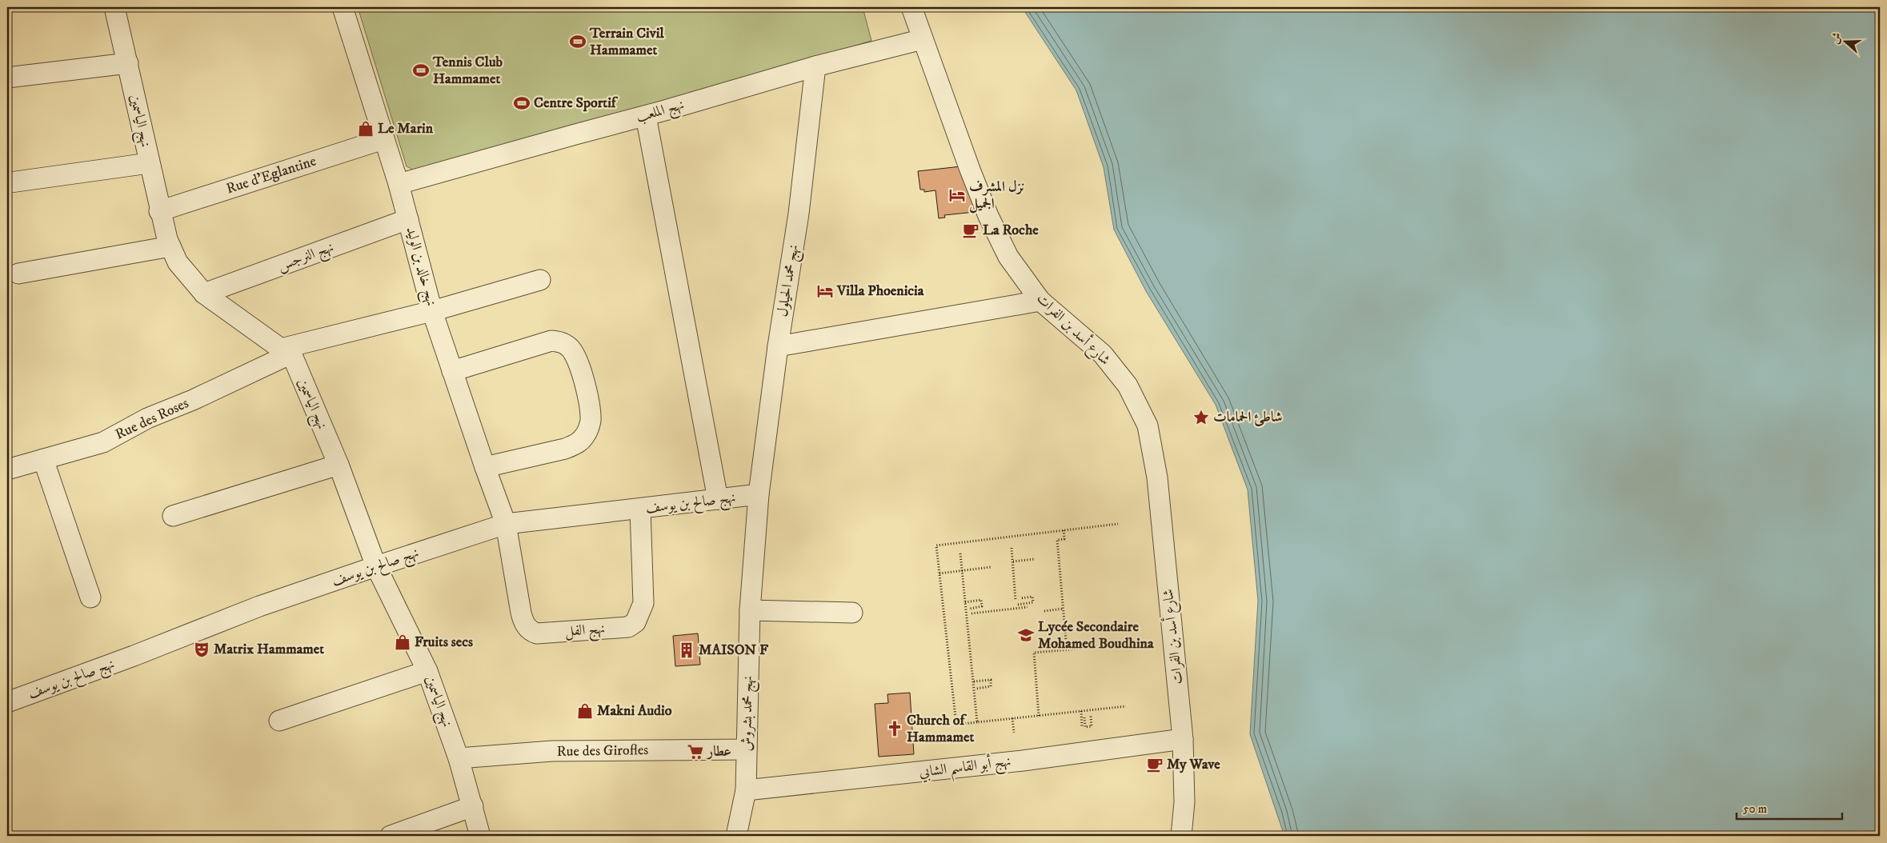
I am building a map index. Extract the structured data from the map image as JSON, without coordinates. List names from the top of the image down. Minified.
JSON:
{"streets":{"street":["نهج الملعب","نهج الياسمين","Rue d'Eglantine","نهج النرجس","نهج خالد بن الوليد","نهج محمد الحيلول","شارع أسد بن الفرات","Rue des Roses","نهج صالح بن يوسف","نهج الفل","نهج محمد بشروش","Rue des Girofles","نهج أبو القاسم الشابي"]},"crossings":[["نهج الملعب","نهج خالد بن الوليد"],["نهج الملعب","نهج محمد الحيلول"],["نهج الملعب","شارع أسد بن الفرات"],["نهج الياسمين","Rue d'Eglantine"],["نهج الياسمين","نهج النرجس"],["نهج الياسمين","Rue des Roses"],["نهج الياسمين","نهج صالح بن يوسف"],["نهج الياسمين","Rue des Girofles"],["Rue d'Eglantine","نهج خالد بن الوليد"],["نهج النرجس","نهج خالد بن الوليد"],["نهج خالد بن الوليد","Rue des Roses"],["نهج خالد بن الوليد","نهج صالح بن يوسف"],["نهج خالد بن الوليد","نهج الفل"],["نهج محمد الحيلول","نهج صالح بن يوسف"],["نهج محمد الحيلول","نهج محمد بشروش"],["شارع أسد بن الفرات","نهج أبو القاسم الشابي"],["نهج صالح بن يوسف","نهج الفل"],["نهج صالح بن يوسف","نهج محمد بشروش"],["نهج محمد بشروش","Rue des Girofles"],["نهج محمد بشروش","نهج أبو القاسم الشابي"]],"places":{"sports":["Terrain Civil Hammamet","Tennis Club Hammamet","Centre Sportif"],"shop":["Le Marin","Fruits secs","Makni Audio"],"hotel":["نزل المشرف الجميل","Villa Phoenicia"],"cafe":["La Roche","My Wave"],"place":["شاطئ الحمامات"],"school or university":["Lycée Secondaire Mohamed Boudhina"],"theatre":["Matrix Hammamet"],"building":["MAISON F"],"church":["Church of Hammamet"],"supermarket":["عطار"]},"scale_bar":"50 m","north":"left"}
